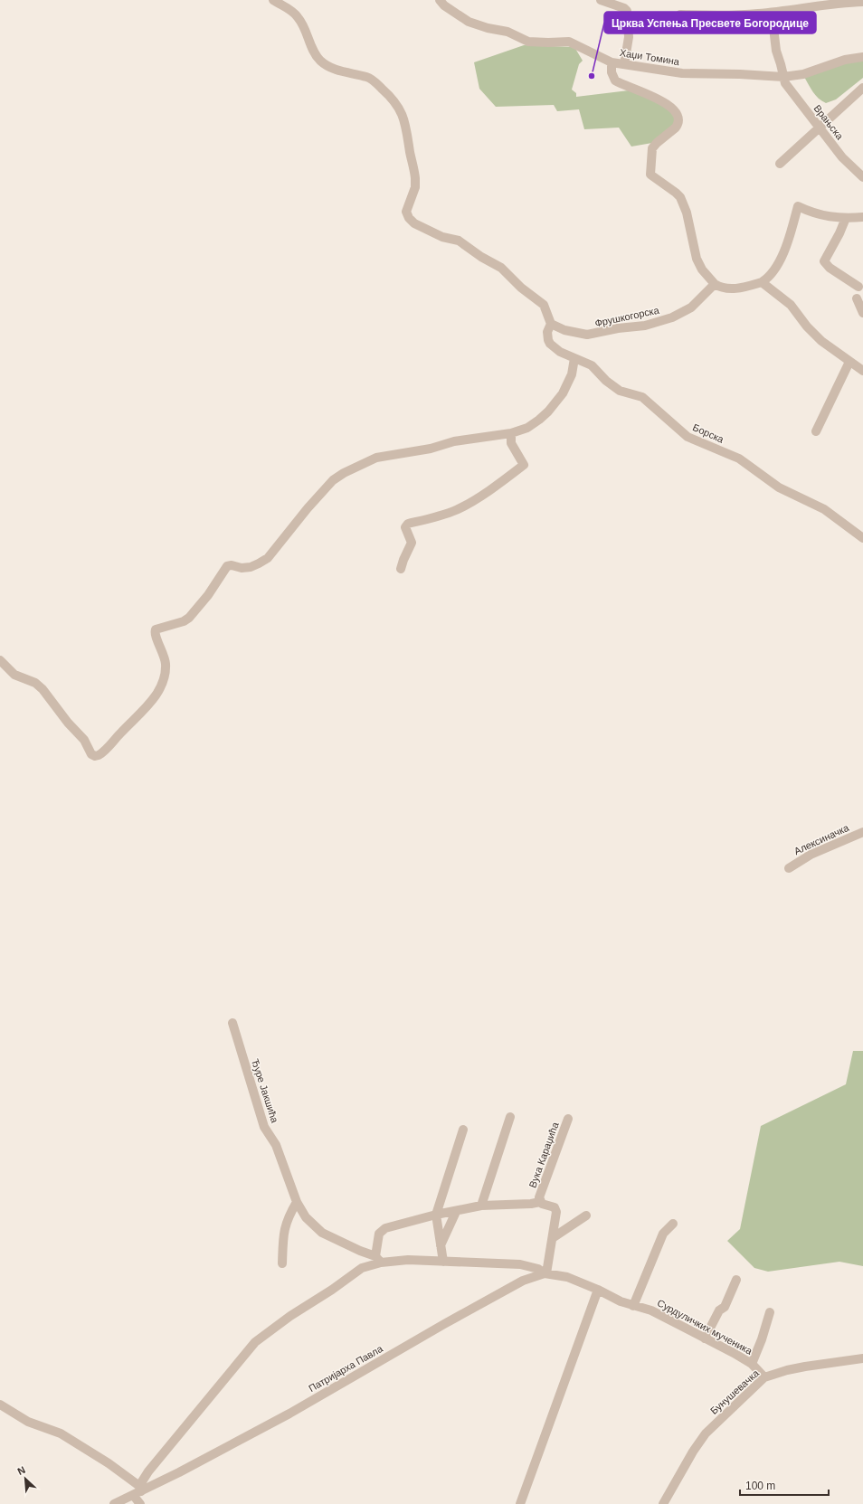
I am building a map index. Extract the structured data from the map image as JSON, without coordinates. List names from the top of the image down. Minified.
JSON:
{"streets":{"street":["Хаџи Томина","Врањска","Фрушкогорска","Борска","Алексиначка","Ђуре Јакшића","Вука Караџића","Сурдуличких мученика","Патријарха Павла","Бунушевачка"]},"crossings":[["Хаџи Томина","Врањска"],["Фрушкогорска","Борска"],["Вука Караџића","Патријарха Павла"],["Сурдуличких мученика","Патријарха Павла"],["Сурдуличких мученика","Бунушевачка"]],"places":["Црква Успења Пресвете Богородице"],"scale_bar":"100 m","north":"top left"}
